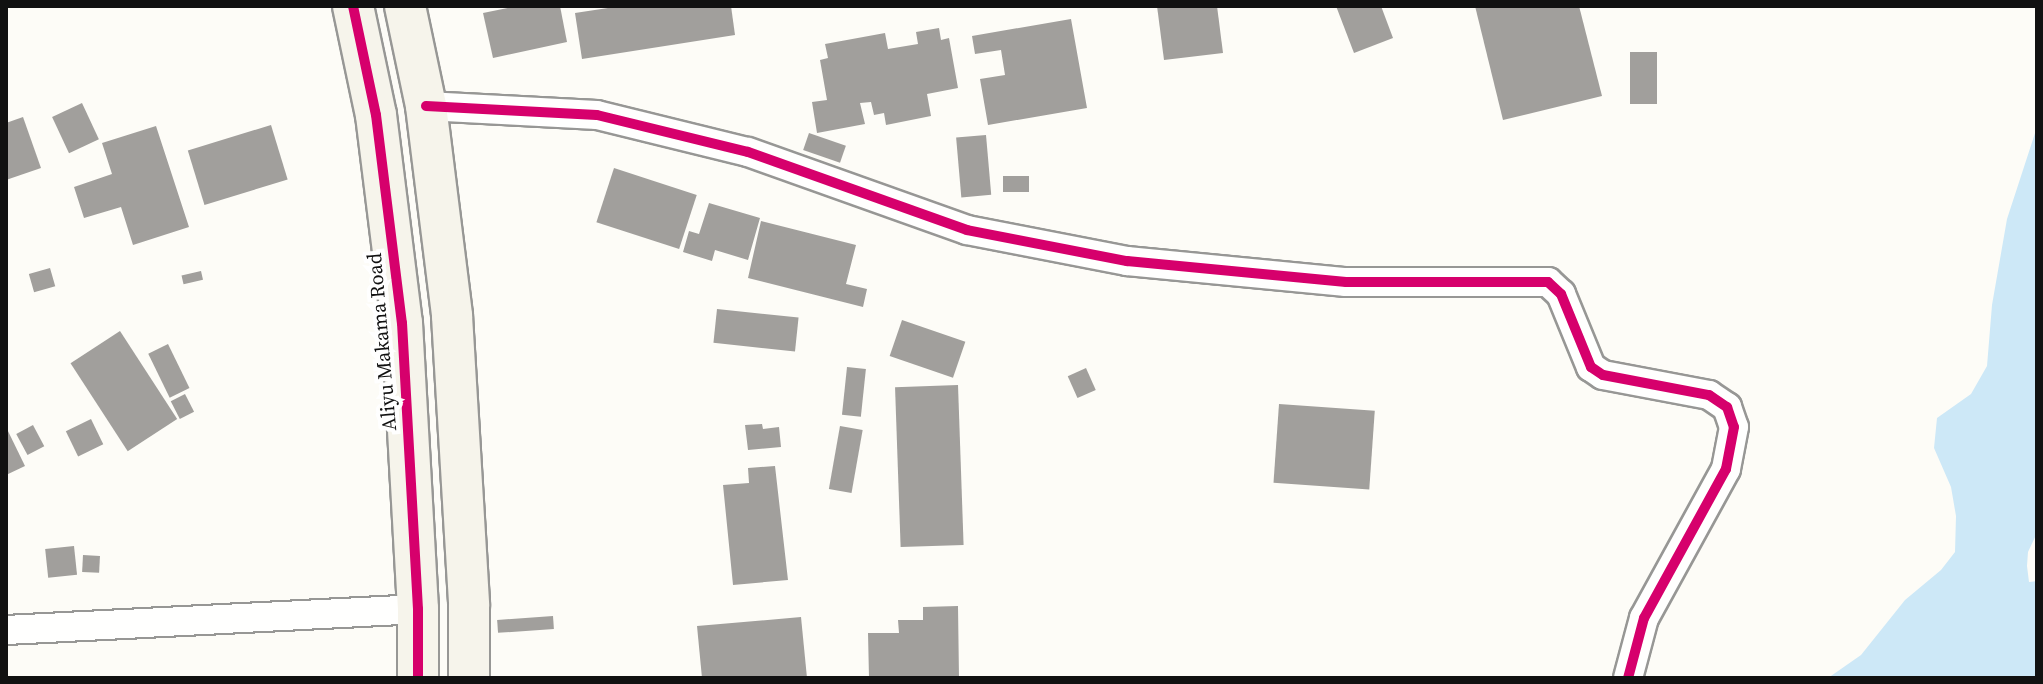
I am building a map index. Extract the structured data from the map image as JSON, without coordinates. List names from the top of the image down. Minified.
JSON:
{"streets":{"street":["Aliyu Makama Road"]}}
